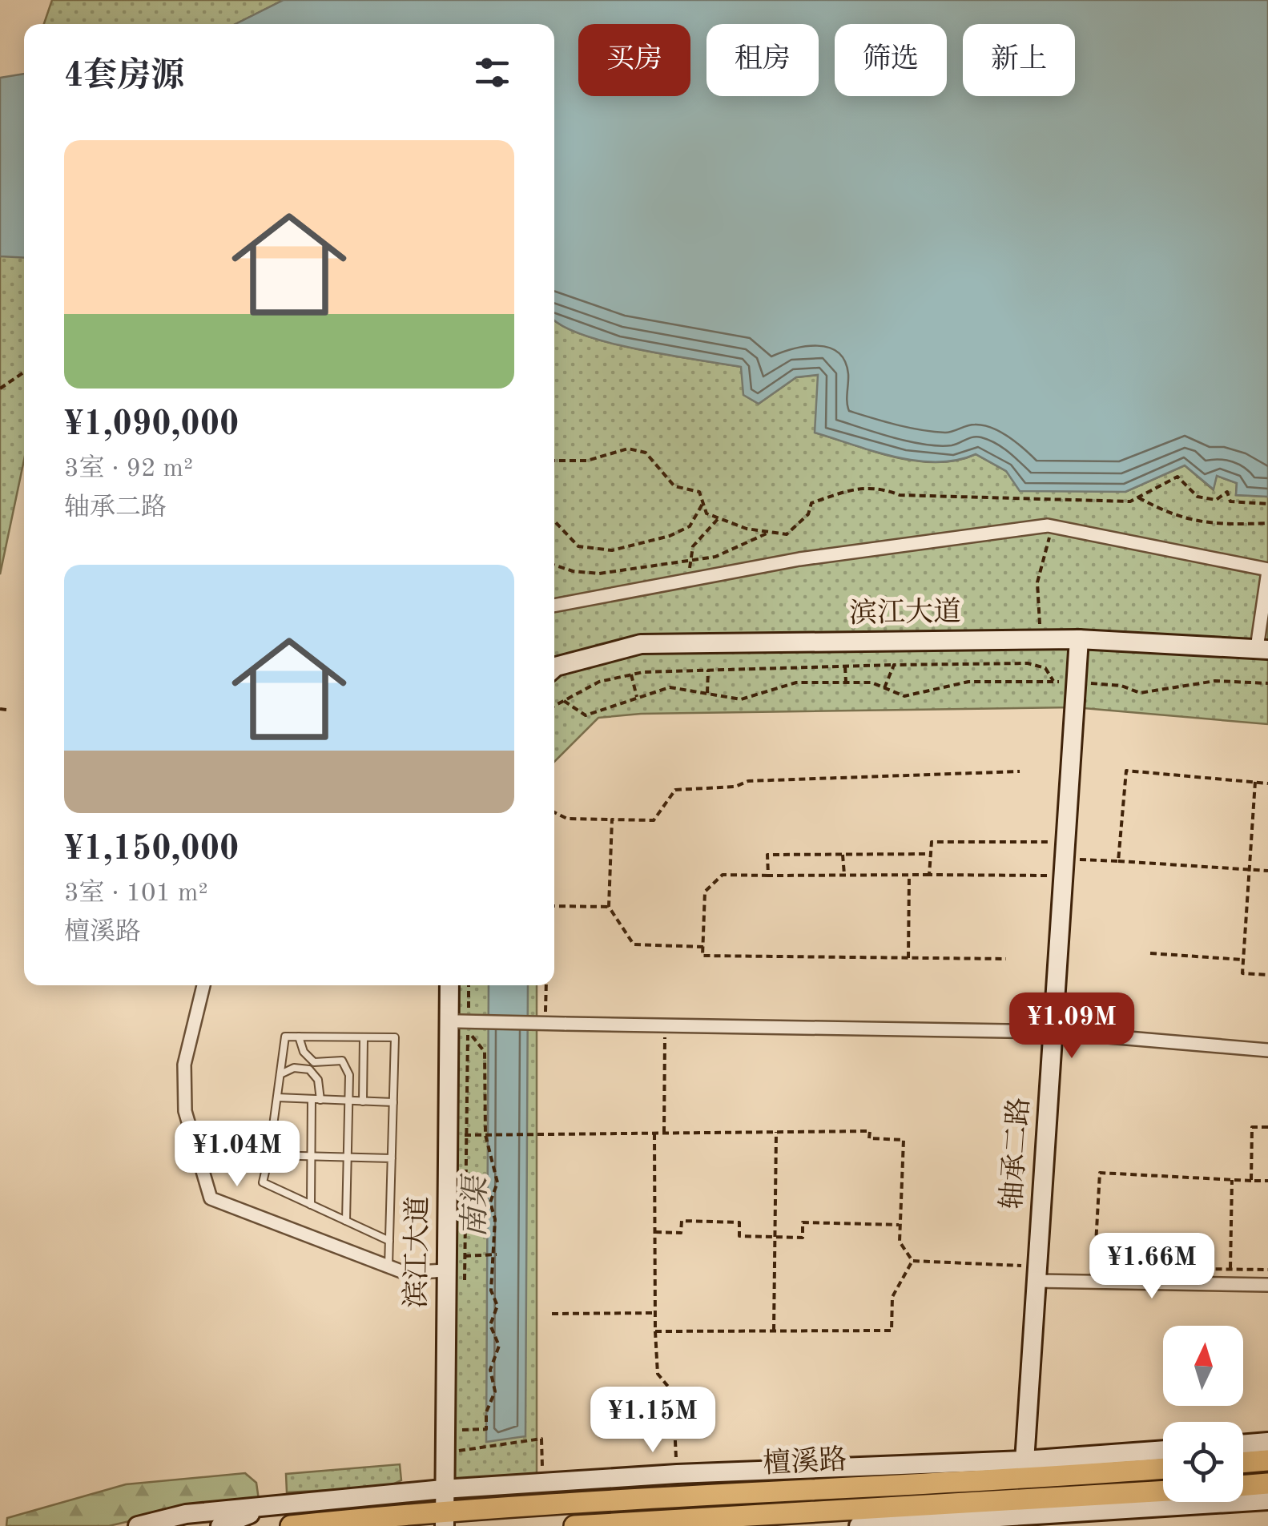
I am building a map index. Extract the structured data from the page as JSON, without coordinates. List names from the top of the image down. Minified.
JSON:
{"streets":{"main road":["檀溪路"],"street":["滨江大道","轴承二路"]},"crossings":[["滨江大道","轴承二路"],["滨江大道","檀溪路"],["轴承二路","檀溪路"]],"water":["南渠"],"north":"top","page":{"chip":["买房","租房","筛选","新上"],"heading":"4套房源","list":[{"name":"¥1,090,000","note":"3室 · 92 m² · 轴承二路"},{"name":"¥1,150,000","note":"3室 · 101 m² · 檀溪路"}],"price":["¥1.09M","¥1.04M","¥1.66M","¥1.15M"]}}
